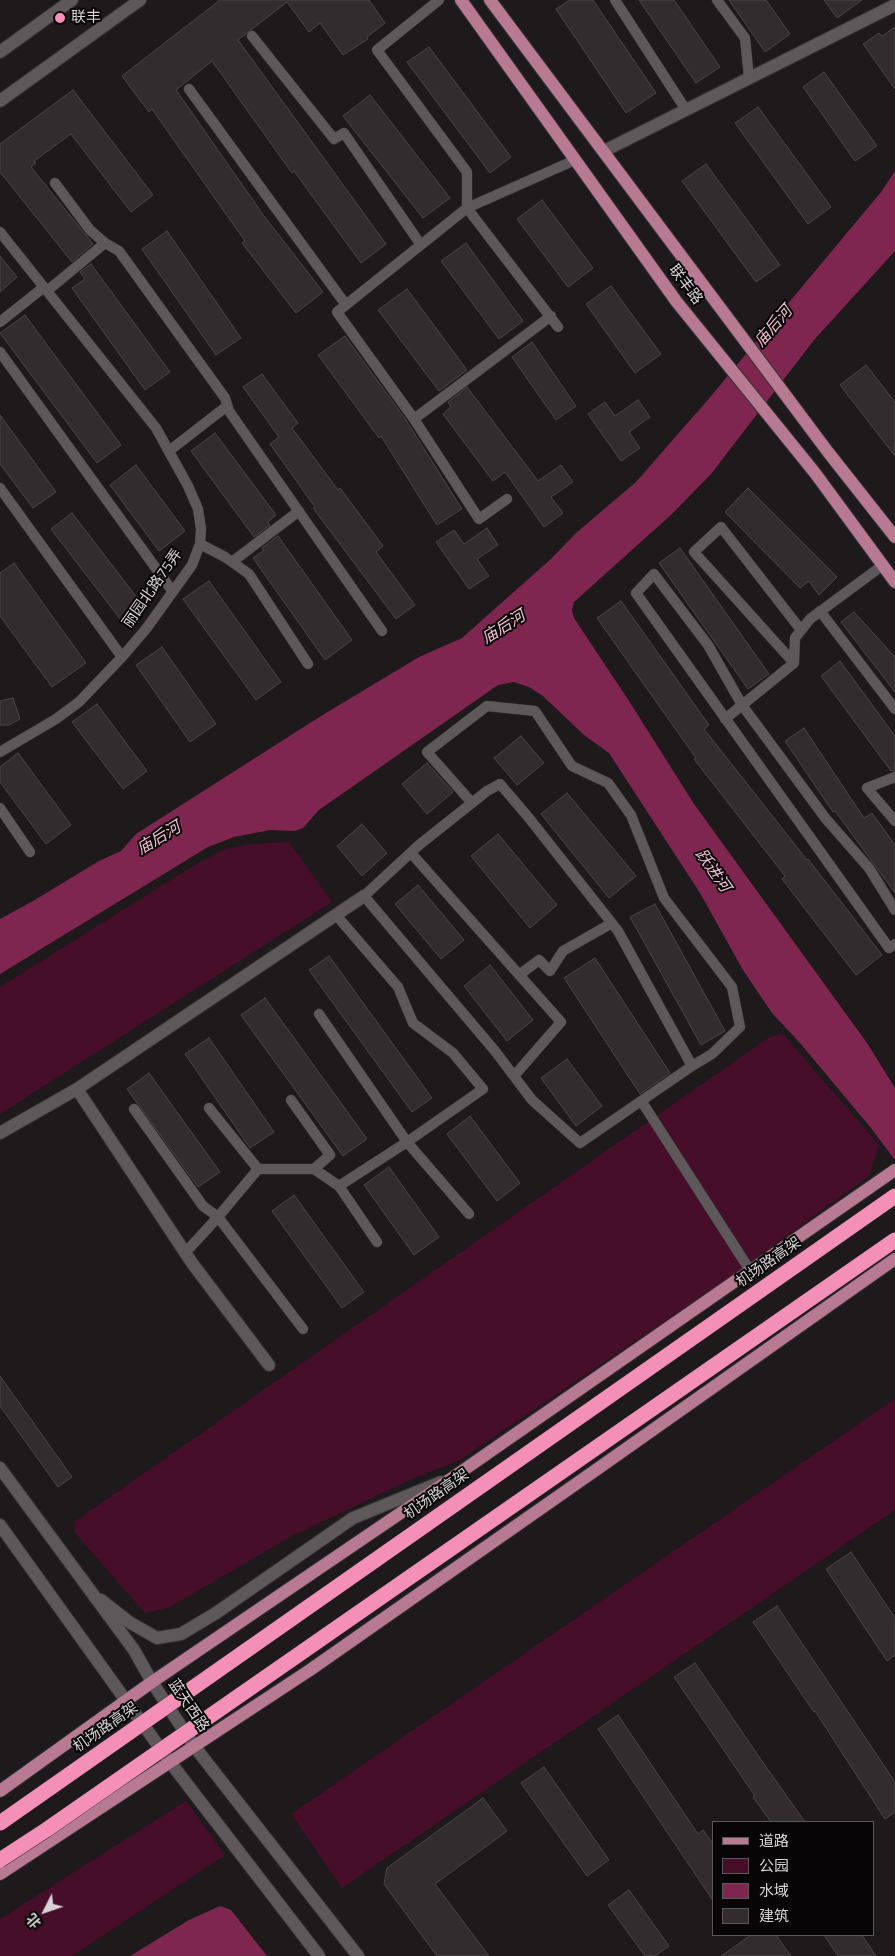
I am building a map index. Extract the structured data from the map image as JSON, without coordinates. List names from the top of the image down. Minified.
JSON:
{"streets":{"highway":["机场路高架"],"main road":["联丰路"],"street":["蓝天西路"],"lane":["丽园北路75弄"]},"water":["庙后河","跃进河"],"places":["联丰"],"legend":["道路","公园","水域","建筑"],"north":"bottom left"}
